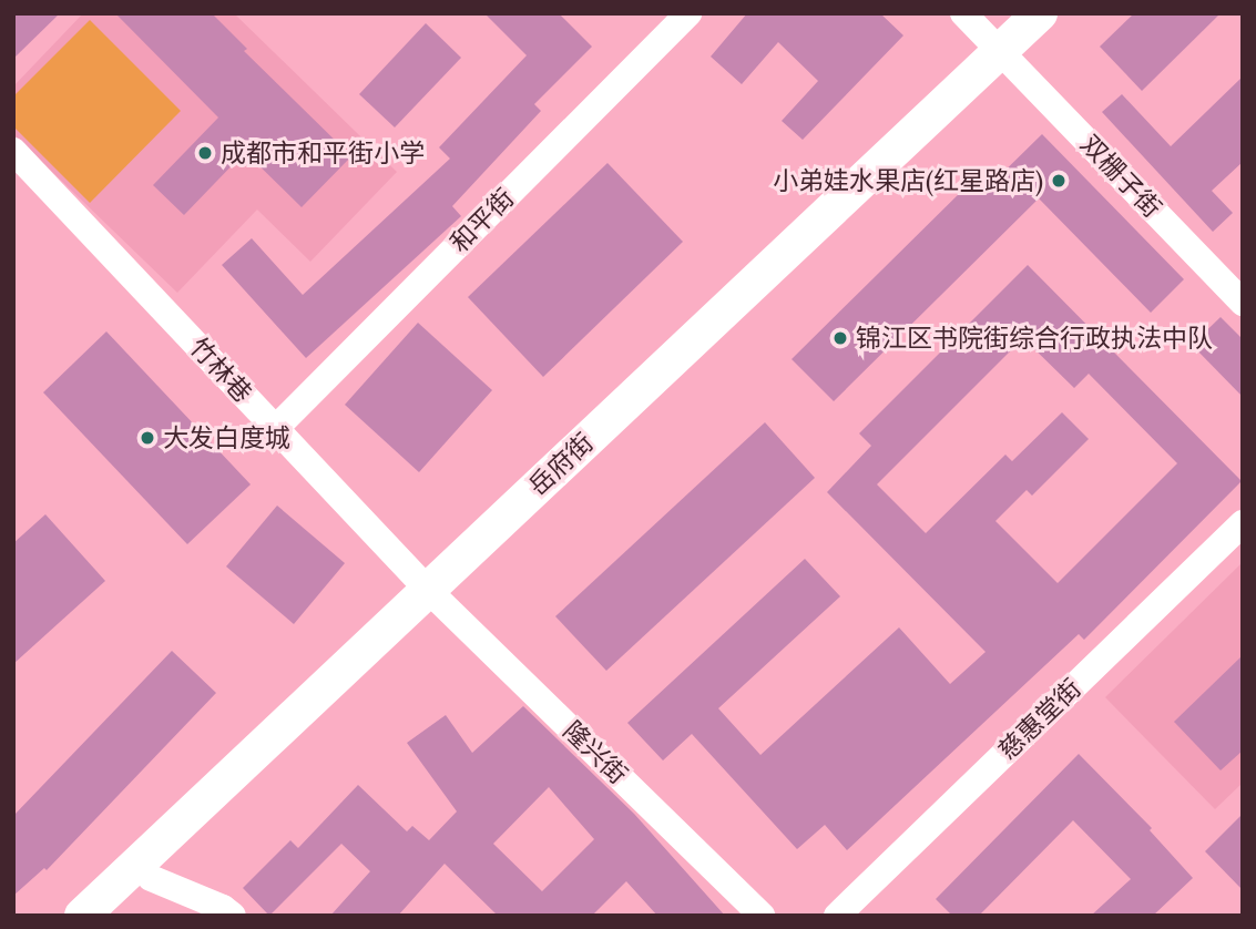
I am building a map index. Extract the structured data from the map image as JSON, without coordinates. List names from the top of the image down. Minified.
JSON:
{"streets":{"street":["双栅子街","和平街","竹林巷","岳府街","慈惠堂街","隆兴街"]},"crossings":[["双栅子街","岳府街"],["和平街","竹林巷"],["竹林巷","岳府街"],["竹林巷","隆兴街"],["岳府街","隆兴街"]],"places":["成都市和平街小学","小弟娃水果店(红星路店)","锦江区书院街综合行政执法中队","大发白度城"]}
